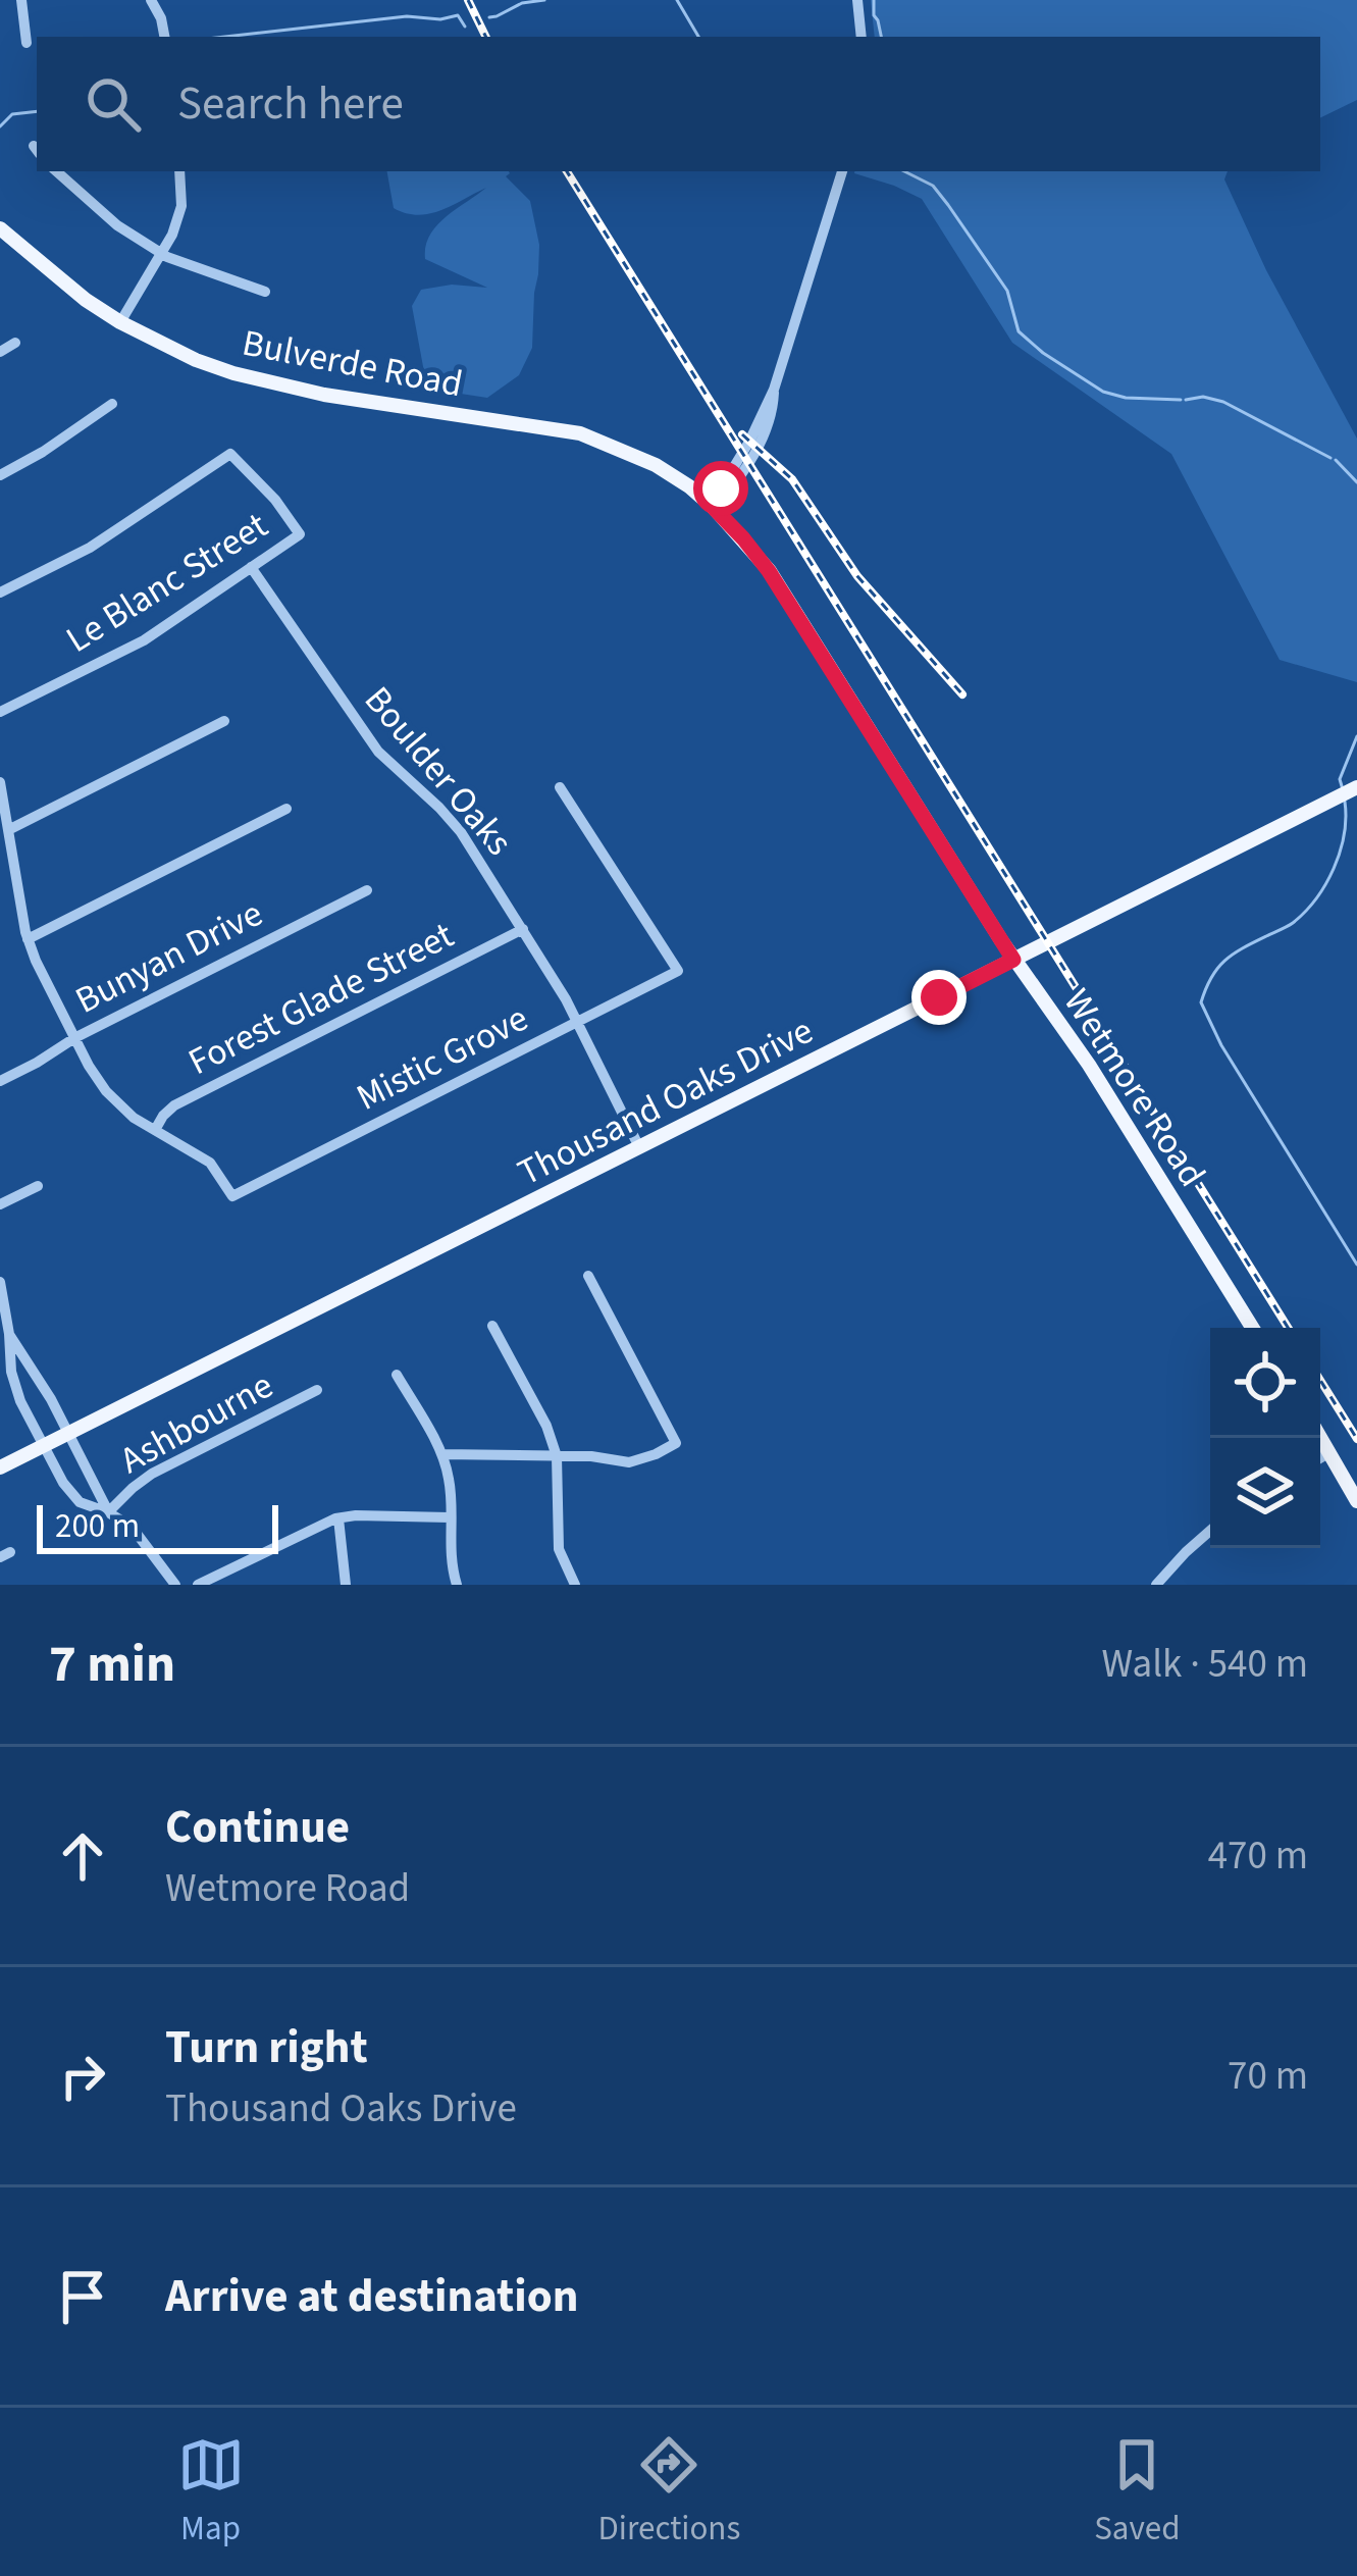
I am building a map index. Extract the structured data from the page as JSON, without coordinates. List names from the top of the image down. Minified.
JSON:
{"streets":{"main road":["Bulverde Road","Wetmore Road","Thousand Oaks Drive"],"street":["Le Blanc Street","Boulder Oaks","Bunyan Drive","Forest Glade Street","Mistic Grove","Ashbourne"]},"crossings":[["Bulverde Road","Wetmore Road"],["Le Blanc Street","Boulder Oaks"],["Boulder Oaks","Forest Glade Street"],["Boulder Oaks","Mistic Grove"],["Boulder Oaks","Thousand Oaks Drive"],["Forest Glade Street","Mistic Grove"],["Wetmore Road","Thousand Oaks Drive"]],"scale_bar":"200 m","page":{"search":"Search here","scale":"200 m","heading":["7 min","Walk · 540 m"],"list":[["Continue","Wetmore Road","470 m"],["Turn right","Thousand Oaks Drive","70 m"],"Arrive at destination"],"nav":["Map","Directions","Saved"]}}
